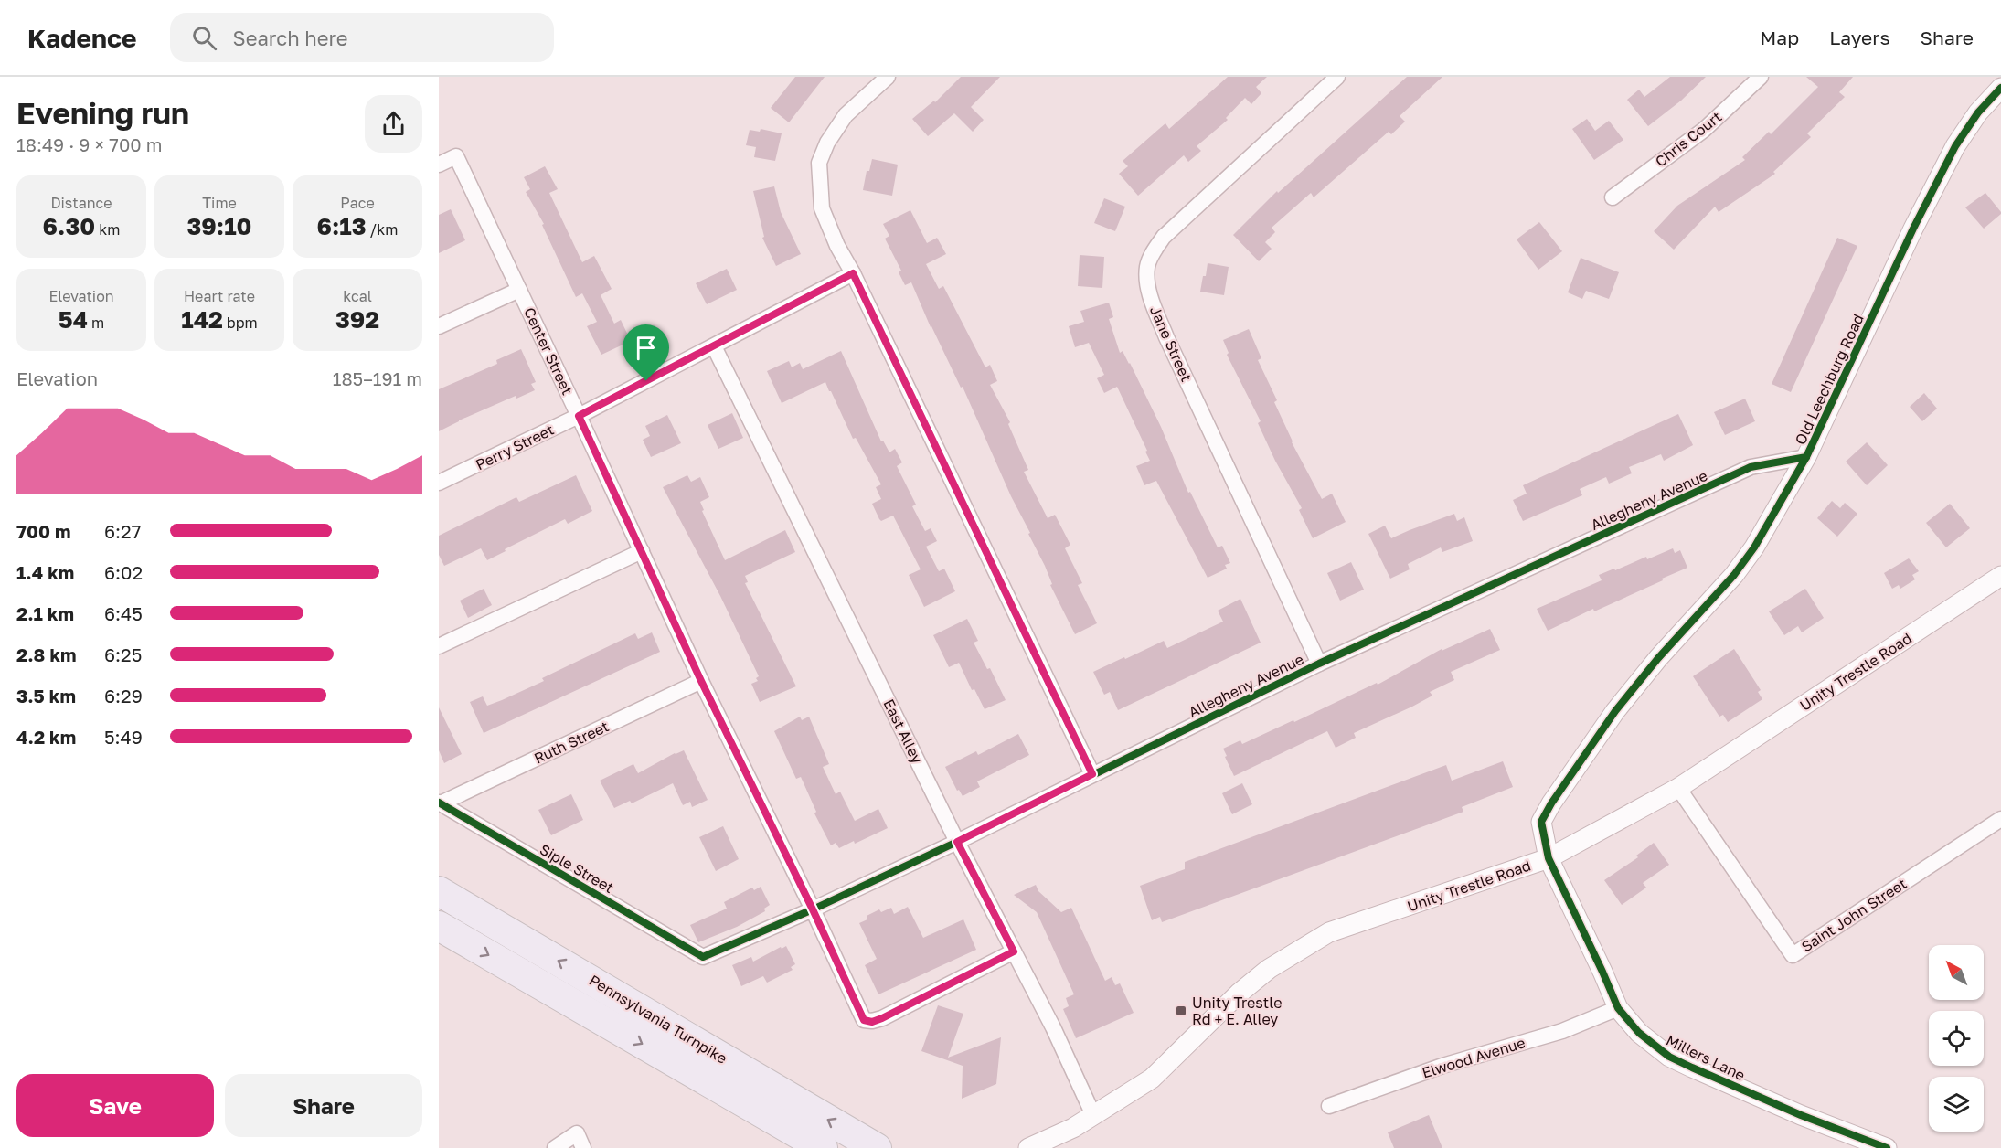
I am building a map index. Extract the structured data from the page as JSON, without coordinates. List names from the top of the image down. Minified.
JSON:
{"streets":{"highway":["Pennsylvania Turnpike"],"street":["Chris Court","Jane Street","Center Street","Old Leechburg Road","Perry Street","Allegheny Avenue","Unity Trestle Road","East Alley","Ruth Street","Siple Street","Saint John Street","Elwood Avenue","Millers Lane"]},"crossings":[["Jane Street","Allegheny Avenue"],["Center Street","Perry Street"],["Center Street","Allegheny Avenue"],["Center Street","East Alley"],["Center Street","Ruth Street"],["Old Leechburg Road","Allegheny Avenue"],["Old Leechburg Road","Unity Trestle Road"],["Old Leechburg Road","Millers Lane"],["Perry Street","East Alley"],["Allegheny Avenue","East Alley"],["Allegheny Avenue","Siple Street"],["Unity Trestle Road","East Alley"],["Unity Trestle Road","Saint John Street"],["Unity Trestle Road","Millers Lane"],["Ruth Street","Siple Street"],["Elwood Avenue","Millers Lane"]],"places":{"transit":["Unity Trestle Rd + E. Alley"]},"north":"top left","page":{"header":"Kadence","search":"Search here","nav":["Map","Layers","Share"],"heading":["Evening run","18:49 · 9 × 700 m"],"stats":[["Distance","6.30 km"],["Time","39:10"],["Pace","6:13 /km"],["Elevation","54 m"],["Heart rate","142 bpm"],["kcal","392"]],"chart":["Elevation","185–191 m"],"list":[{"name":"700 m","note":"6:27"},{"name":"1.4 km","note":"6:02"},{"name":"2.1 km","note":"6:45"},{"name":"2.8 km","note":"6:25"},{"name":"3.5 km","note":"6:29"},{"name":"4.2 km","note":"5:49"}],"buttons":["Save","Share"]}}
